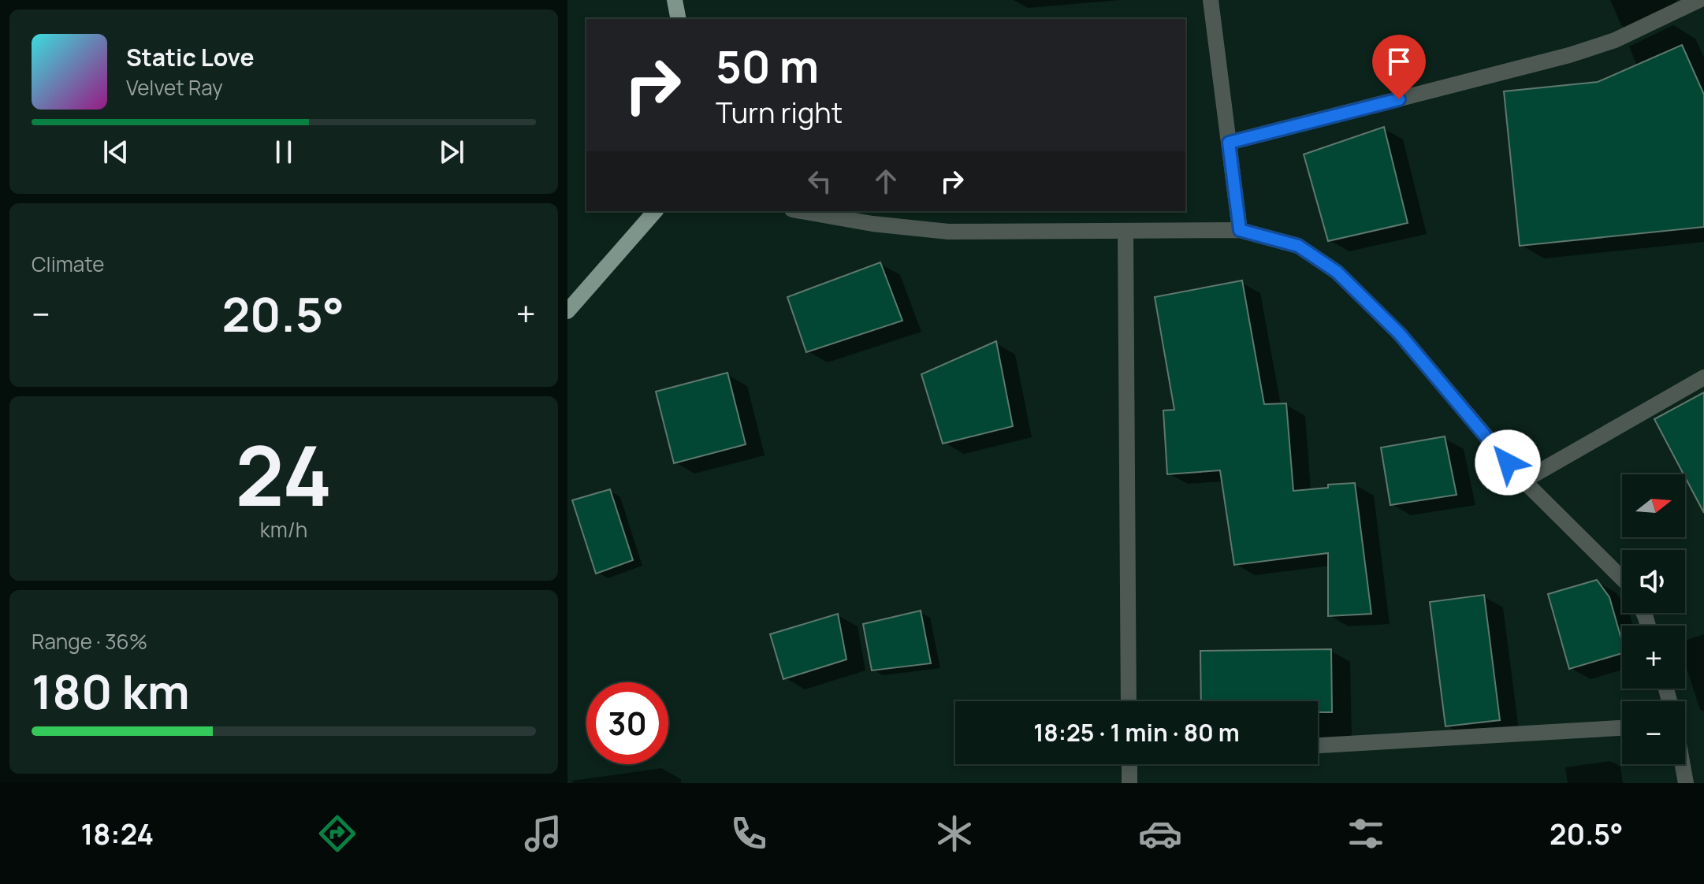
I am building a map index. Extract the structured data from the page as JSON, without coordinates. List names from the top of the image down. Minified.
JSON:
{"north":"right","page":{"turn":["50 m","Turn right"],"song":["Static Love","Velvet Ray"],"tile":["Climate",["24","km/h"],["Range · 36%","180 km"]],"heat":["−","20.5°","+"],"map_buttons":["+","−"],"limit":"30","trip":"18:25 · 1 min · 80 m","tabs":["18:24","20.5°"]}}
